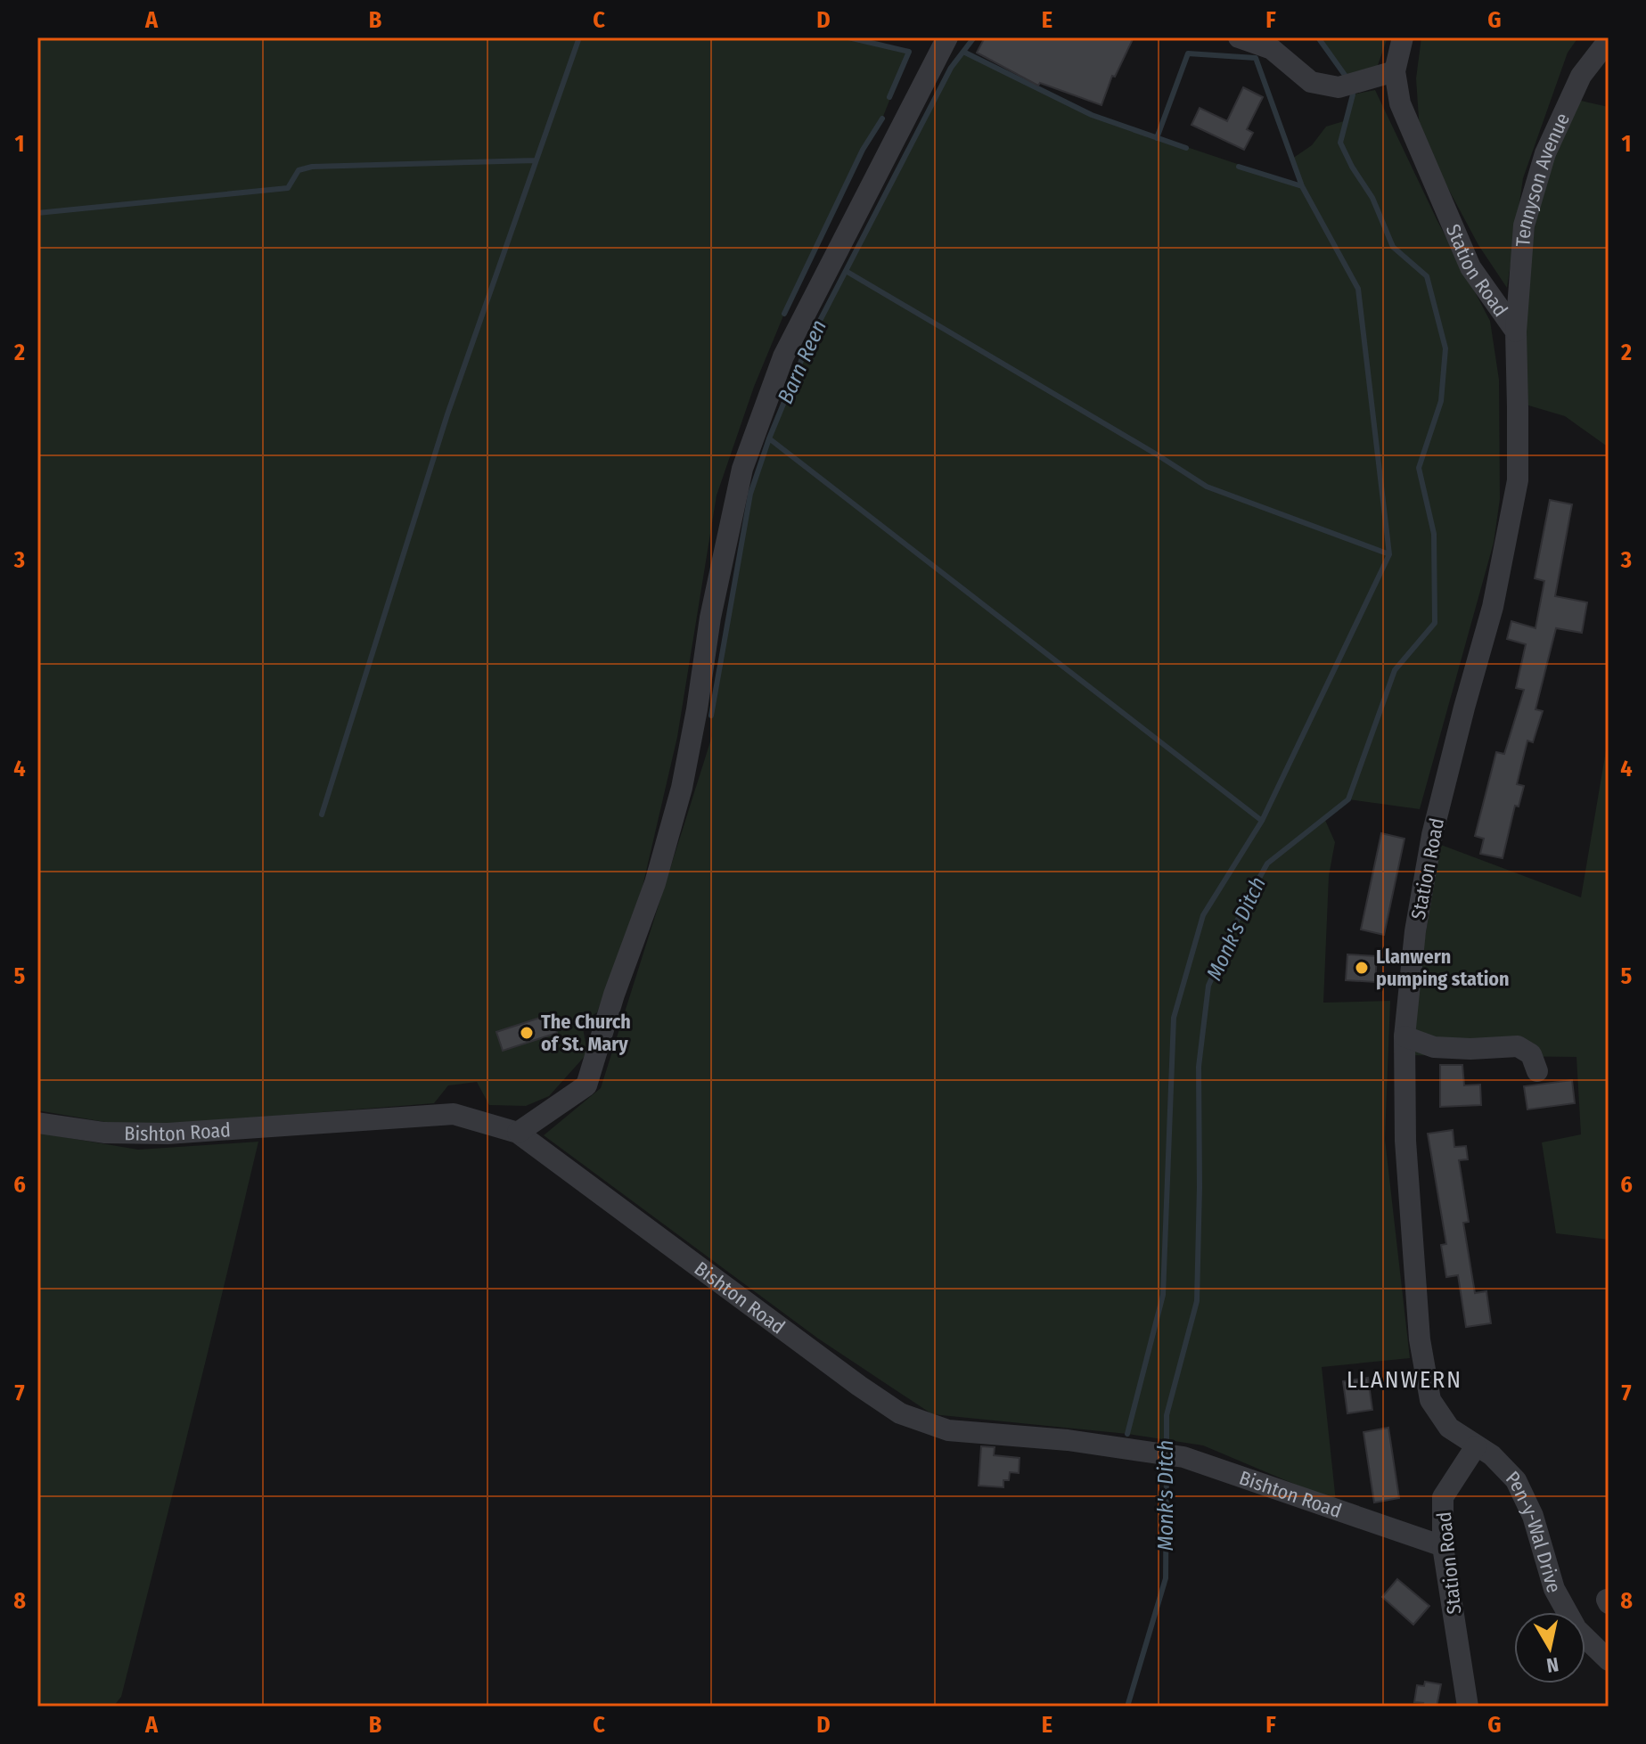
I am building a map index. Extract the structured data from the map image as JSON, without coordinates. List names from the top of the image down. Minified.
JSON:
{"streets":{"street":["Tennyson Avenue","Station Road","Bishton Road","Pen-y-Wal Drive"]},"crossings":[["Tennyson Avenue","Station Road"],["Station Road","Bishton Road"],["Station Road","Pen-y-Wal Drive"]],"districts":["LLANWERN"],"water":["Barn Reen","Monk's Ditch"],"places":["Llanwern pumping station","The Church of St. Mary"],"north":"bottom","grid":{"columns":["A","B","C","D","E","F","G"],"rows":["1","2","3","4","5","6","7","8"]}}
